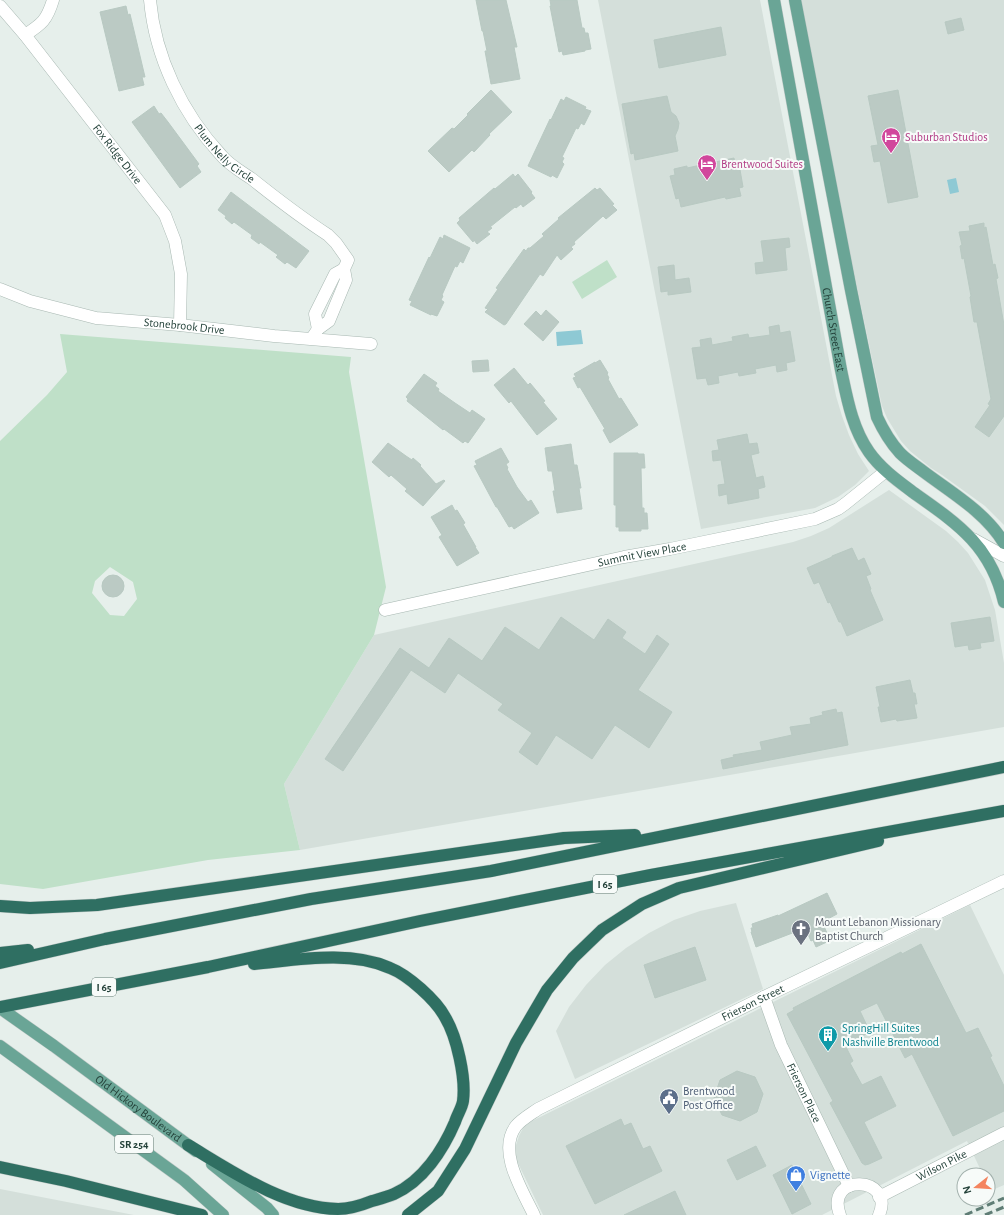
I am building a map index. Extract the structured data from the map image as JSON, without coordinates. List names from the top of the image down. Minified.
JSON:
{"streets":{"highway":["I 65"],"main road":["Church Street East","Old Hickory Boulevard","SR 254"],"street":["Plum Nelly Circle","Fox Ridge Drive","Stonebrook Drive","Summit View Place","Frierson Street","Frierson Place","Wilson Pike"]},"crossings":[["Plum Nelly Circle","Stonebrook Drive"],["Fox Ridge Drive","Stonebrook Drive"],["Church Street East","Summit View Place"],["I 65","Old Hickory Boulevard"],["Frierson Street","Frierson Place"]],"places":{"hotel":["Suburban Studios","Brentwood Suites"],"church":["Mount Lebanon Missionary Baptist Church"],"building":["SpringHill Suites Nashville Brentwood"],"public building":["Brentwood Post Office"],"shop":["Vignette"]},"north":"left"}
